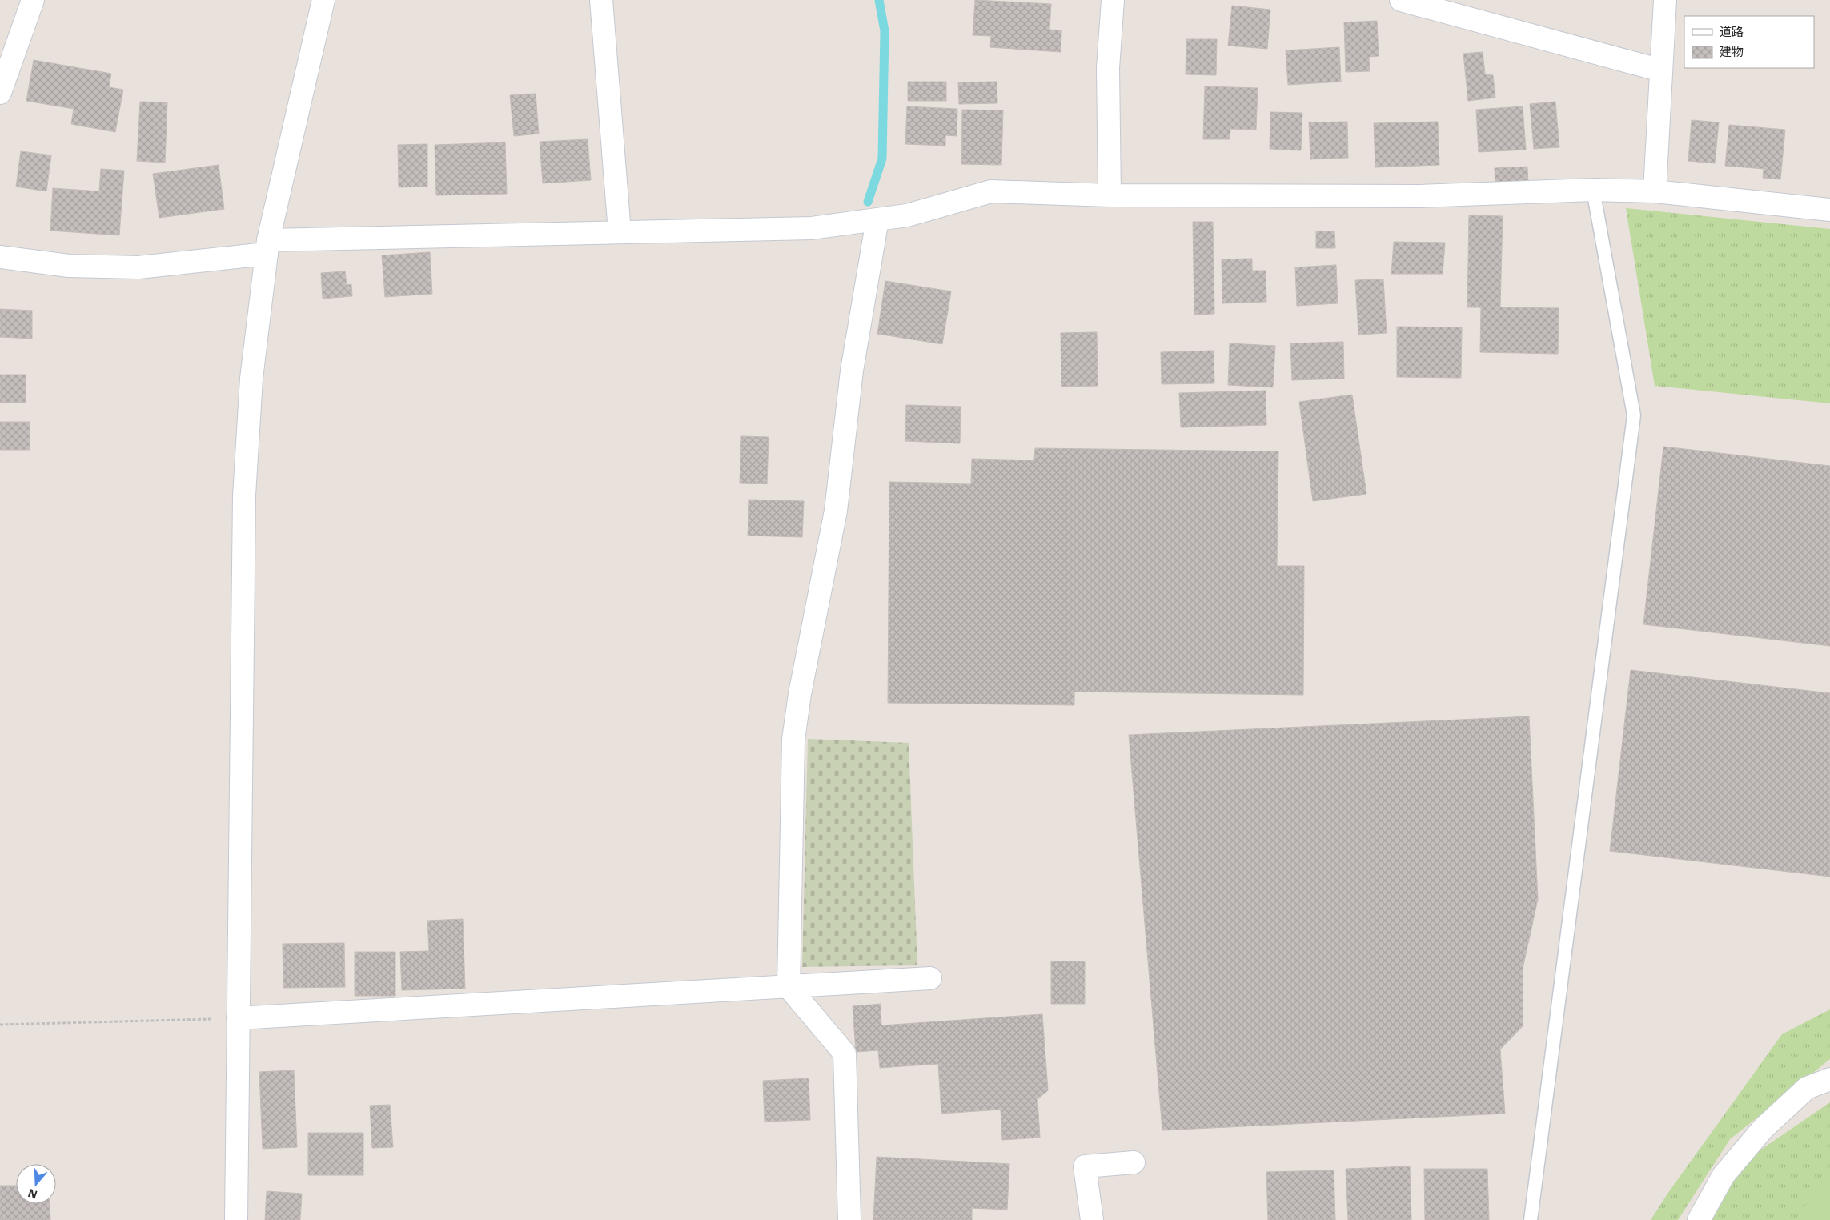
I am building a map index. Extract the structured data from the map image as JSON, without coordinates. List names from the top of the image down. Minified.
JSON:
{"legend":["道路","建物"],"north":"bottom"}
